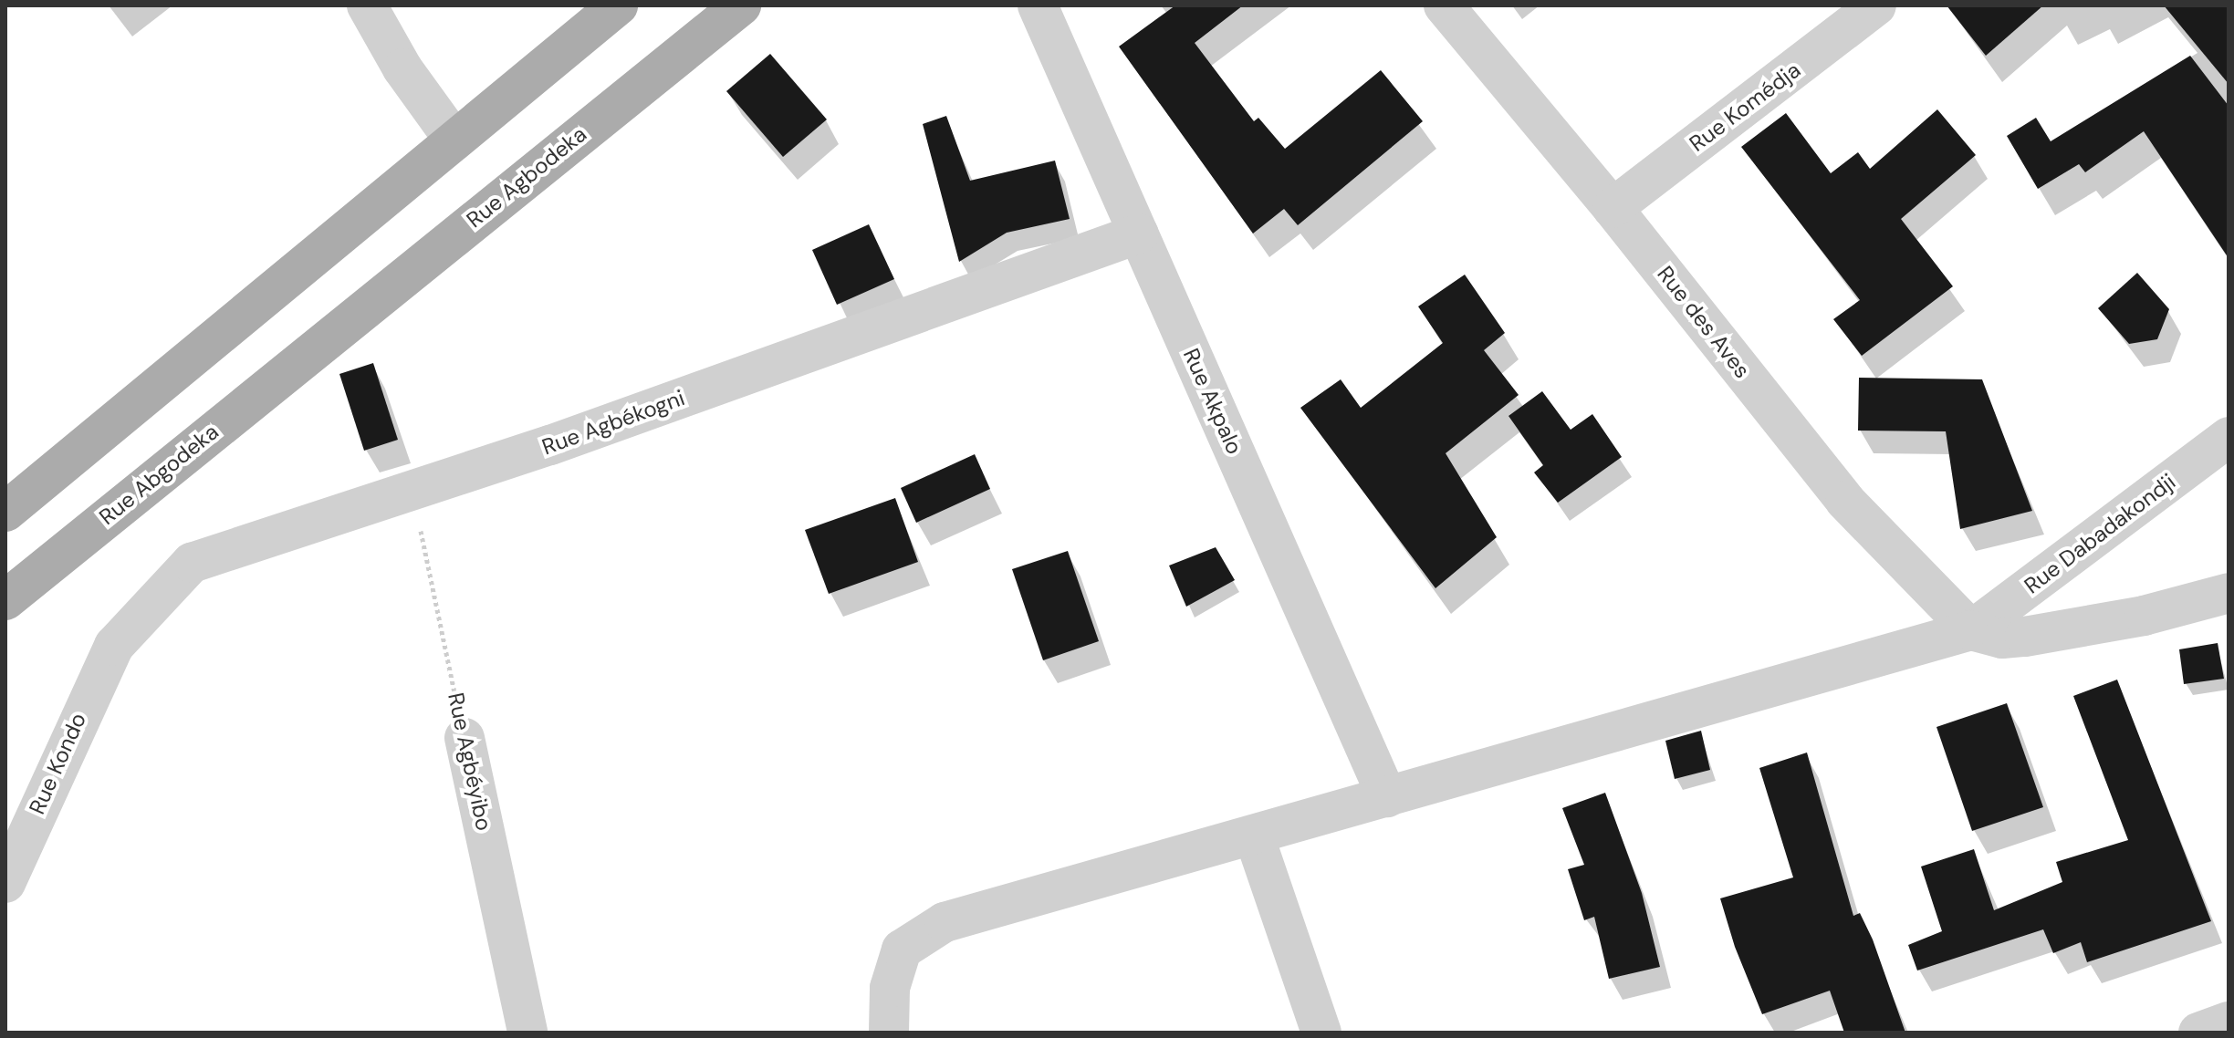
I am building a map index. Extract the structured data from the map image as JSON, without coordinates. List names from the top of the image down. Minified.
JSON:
{"streets":{"main road":["Rue Agbodeka","Rue Abgodeka"],"street":["Rue Komédja","Rue des Aves","Rue Akpalo","Rue Agbékogni","Rue Dabadakondji","Rue Agbéyibo","Rue Kondo"]},"crossings":[["Rue Komédja","Rue des Aves"],["Rue Agbodeka","Rue Abgodeka"],["Rue des Aves","Rue Dabadakondji"],["Rue Akpalo","Rue Agbékogni"],["Rue Agbékogni","Rue Agbéyibo"],["Rue Agbékogni","Rue Kondo"]]}
